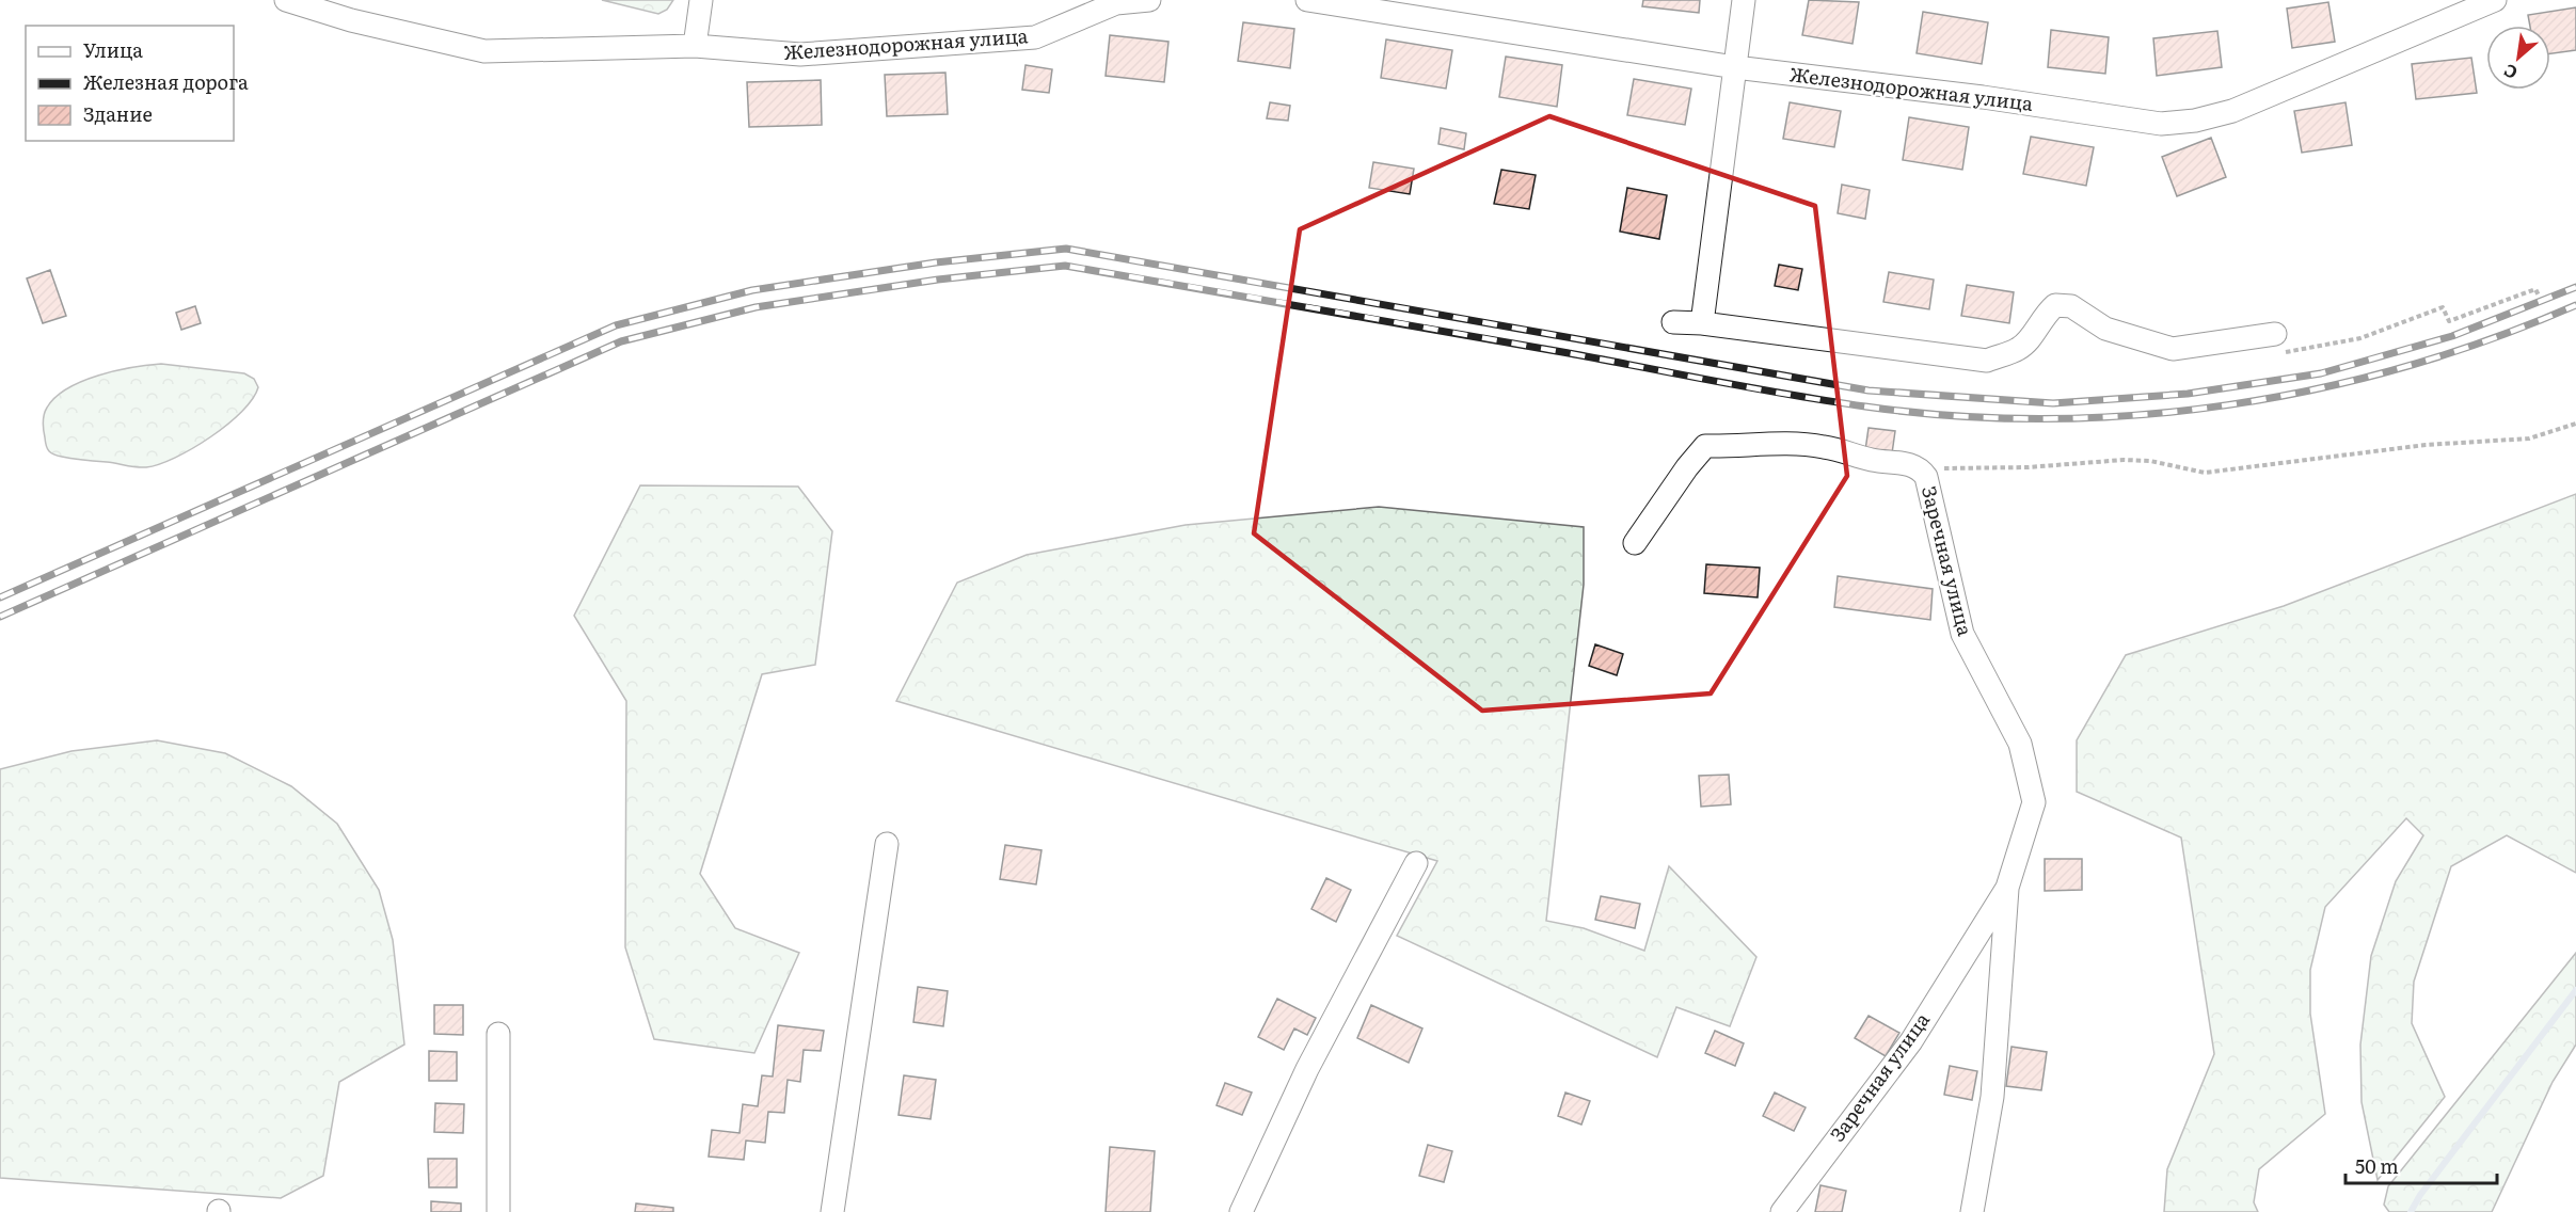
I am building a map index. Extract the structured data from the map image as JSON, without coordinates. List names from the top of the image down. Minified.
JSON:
{"streets":{"street":["Железнодорожная улица","Заречная улица"]},"legend":["Улица","Железная дорога","Здание"],"scale_bar":"50 m","north":"bottom left"}
